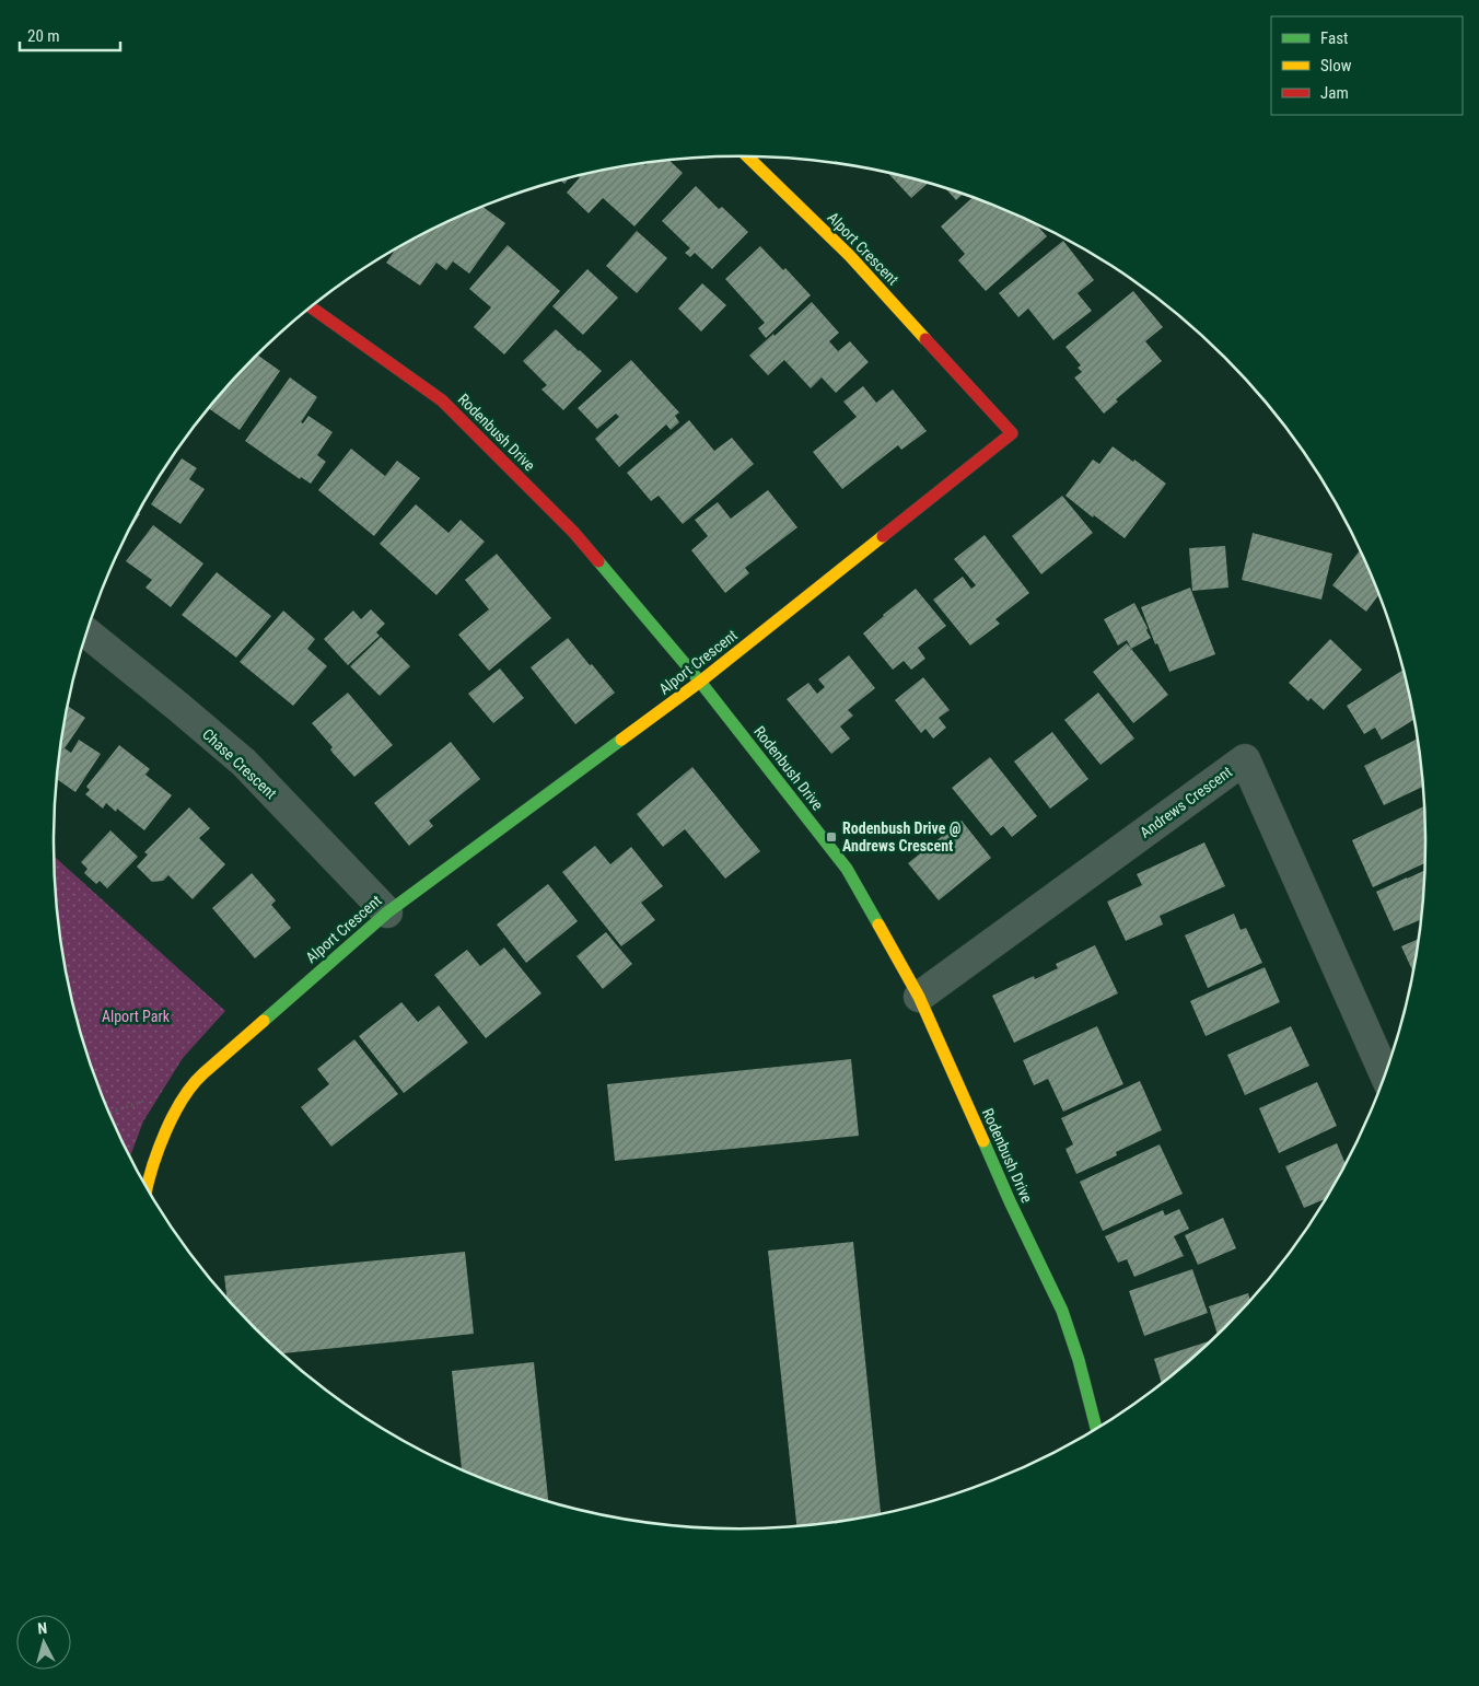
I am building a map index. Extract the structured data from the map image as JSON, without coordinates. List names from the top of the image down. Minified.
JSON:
{"streets":{"street":["Alport Crescent","Rodenbush Drive","Chase Crescent","Andrews Crescent"]},"crossings":[["Alport Crescent","Rodenbush Drive"],["Alport Crescent","Chase Crescent"],["Rodenbush Drive","Andrews Crescent"]],"parks":["Alport Park"],"places":{"transit":["Rodenbush Drive @ Andrews Crescent"]},"legend":["Fast","Slow","Jam"],"scale_bar":"20 m","north":"top"}
